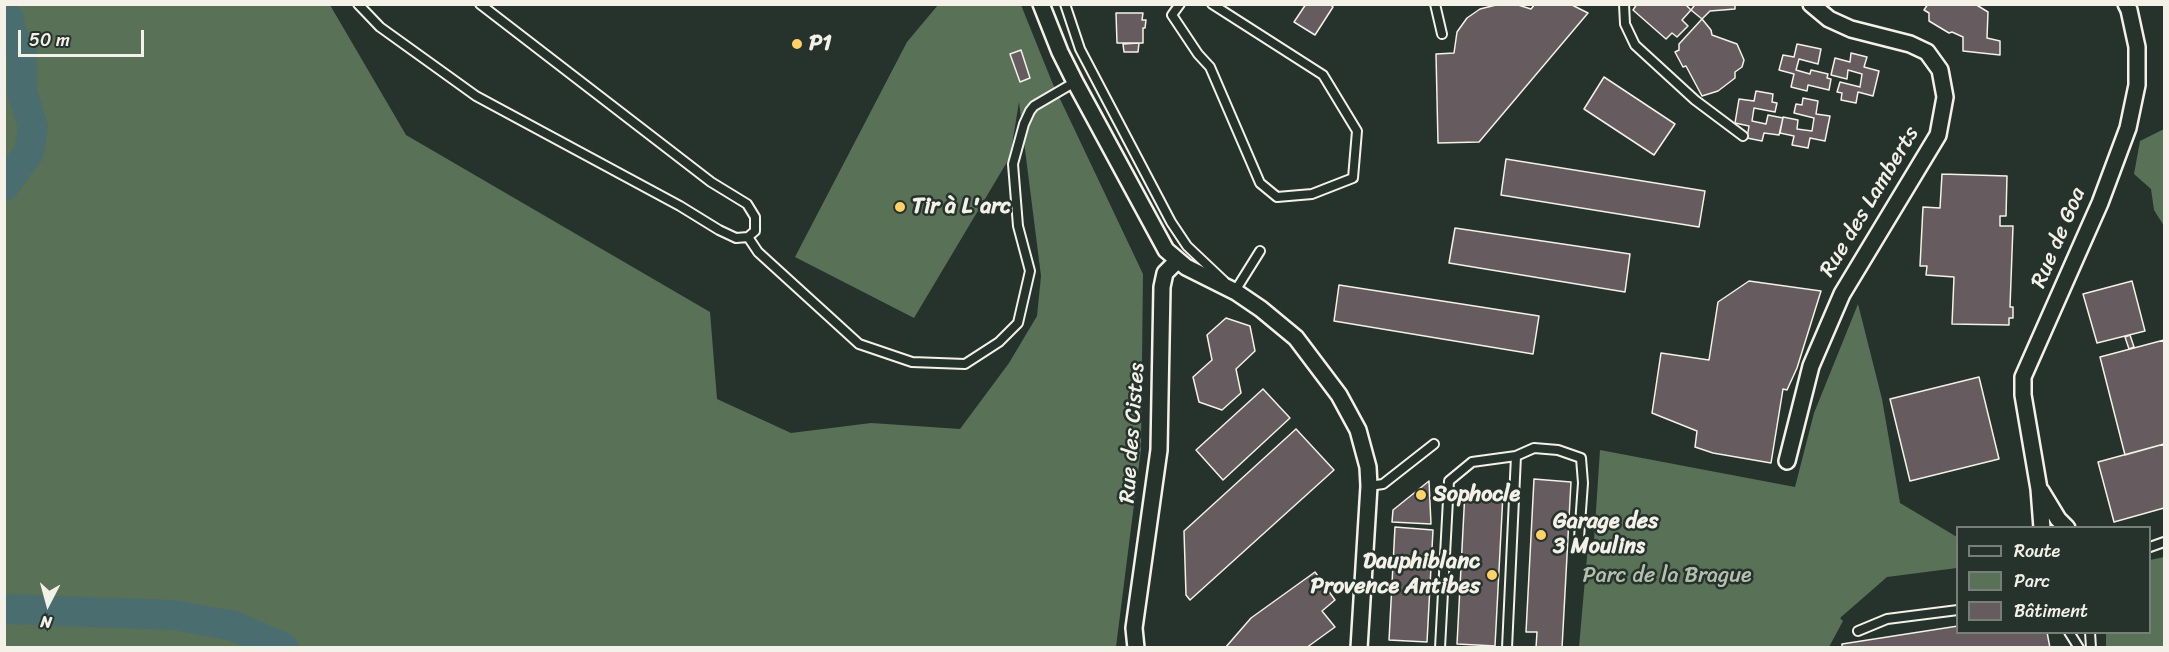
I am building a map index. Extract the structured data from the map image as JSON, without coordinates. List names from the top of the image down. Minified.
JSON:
{"streets":{"street":["Rue des Lamberts","Rue de Goa","Rue des Cistes"]},"parks":["Parc de la Brague"],"places":["P1","Tir à L'arc","Sophocle","Garage des 3 Moulins","Dauphiblanc Provence Antibes"],"legend":["Route","Parc","Bâtiment"],"scale_bar":"50 m","north":"bottom"}
